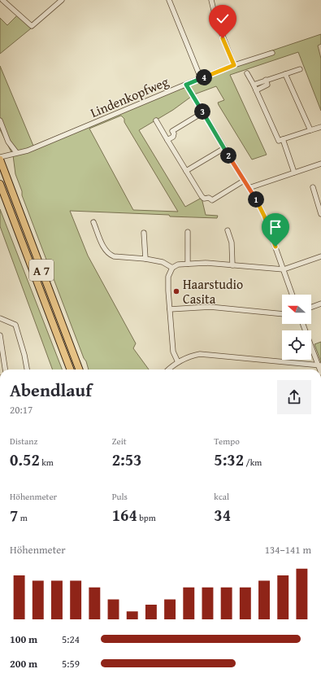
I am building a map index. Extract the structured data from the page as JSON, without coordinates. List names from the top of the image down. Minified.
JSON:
{"streets":{"highway":["A 7"],"street":["Lindenkopfweg"]},"places":["Haarstudio Casita"],"north":"left","page":{"pins":["4","3","2","1"],"heading":["Abendlauf","20:17"],"stats":[["Distanz","0.52 km"],["Zeit","2:53"],["Tempo","5:32 /km"],["Höhenmeter","7 m"],["Puls","164 bpm"],["kcal","34"]],"chart":["Höhenmeter","134–141 m"],"list":[{"name":"100 m","note":"5:24"},{"name":"200 m","note":"5:59"}]}}
